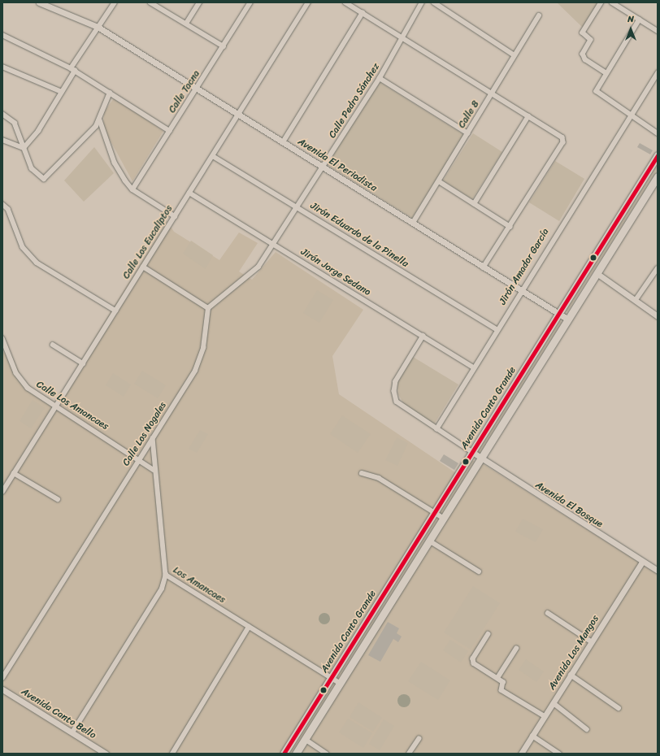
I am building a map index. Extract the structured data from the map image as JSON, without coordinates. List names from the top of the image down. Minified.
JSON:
{"streets":{"main road":["Avenida Canto Grande"],"street":["Calle Tacna","Calle Pedro Sánchez","Calle 8","Avenida El Periodista","Jirón Eduardo de la Pinella","Calle Los Eucaliptos","Jirón Amador García","Jirón Jorge Sedano","Calle Los Amancaes","Calle Los Nogales","Avenida El Bosque","Los Amancaes","Avenida Los Mangos","Avenida Canto Bello"]},"crossings":[["Calle Tacna","Avenida El Periodista"],["Calle Pedro Sánchez","Avenida El Periodista"],["Calle Pedro Sánchez","Jirón Eduardo de la Pinella"],["Calle 8","Avenida El Periodista"],["Avenida El Periodista","Calle Los Eucaliptos"],["Avenida El Periodista","Jirón Amador García"],["Avenida El Periodista","Avenida Canto Grande"],["Jirón Eduardo de la Pinella","Calle Los Eucaliptos"],["Jirón Eduardo de la Pinella","Jirón Amador García"],["Calle Los Eucaliptos","Jirón Jorge Sedano"],["Calle Los Eucaliptos","Calle Los Amancaes"],["Jirón Amador García","Jirón Jorge Sedano"],["Calle Los Amancaes","Calle Los Nogales"],["Calle Los Amancaes","Los Amancaes"],["Avenida Canto Grande","Avenida El Bosque"],["Avenida Canto Grande","Los Amancaes"],["Calle Los Nogales","Los Amancaes"],["Avenida El Bosque","Avenida Los Mangos"]],"north":"top"}
